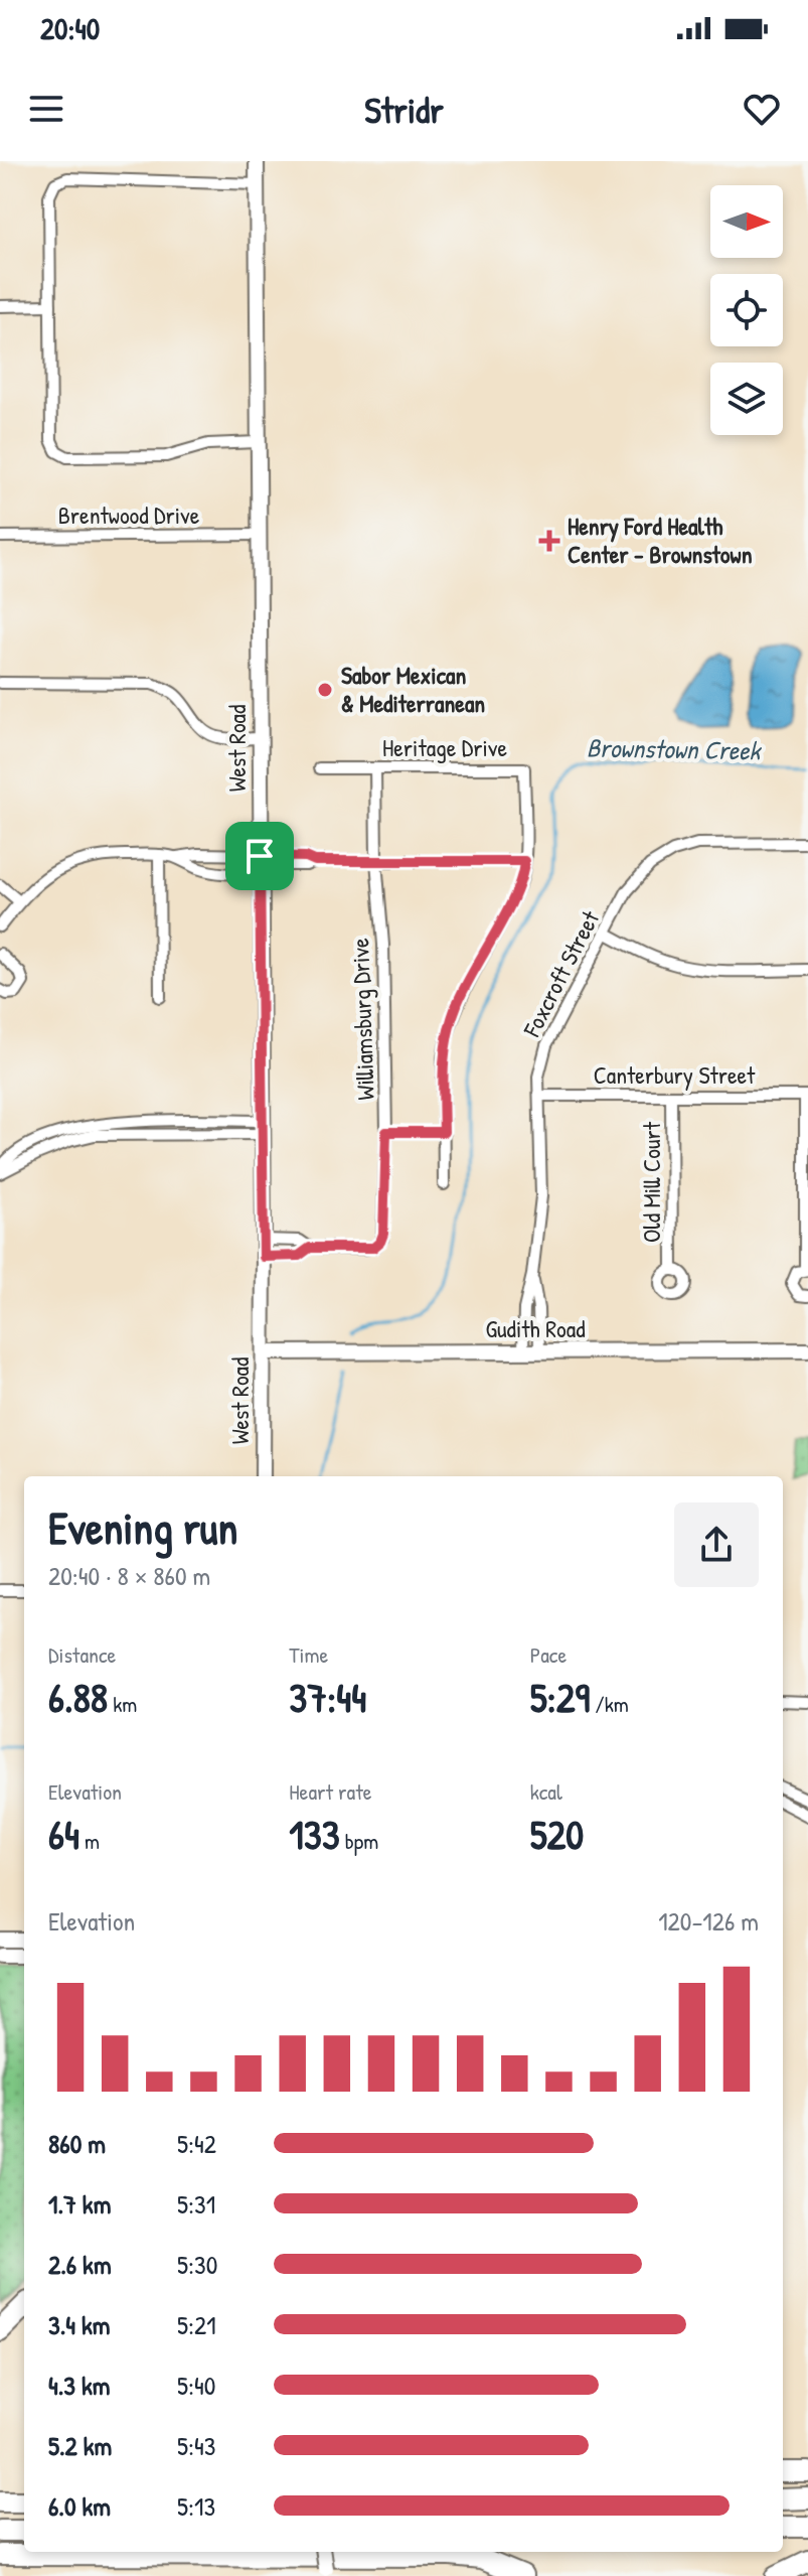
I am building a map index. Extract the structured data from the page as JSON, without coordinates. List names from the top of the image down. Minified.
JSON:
{"streets":{"main road":["West Road","Gudith Road"],"street":["Brentwood Drive","Heritage Drive","Foxcroft Street","Williamsburg Drive","Canterbury Street","Old Mill Court"]},"crossings":[["Brentwood Drive","West Road"],["West Road","Williamsburg Drive"],["West Road","Gudith Road"],["Heritage Drive","Williamsburg Drive"],["Foxcroft Street","Canterbury Street"],["Foxcroft Street","Gudith Road"],["Canterbury Street","Old Mill Court"]],"water":["Brownstown Creek"],"places":{"health":["Henry Ford Health Center - Brownstown"],"other":["Sabor Mexican & Mediterranean"]},"north":"right","page":{"status":"20:40","header":"Stridr","heading":["Evening run","20:40 · 8 × 860 m"],"stats":[["Distance","6.88 km"],["Time","37:44"],["Pace","5:29 /km"],["Elevation","64 m"],["Heart rate","133 bpm"],["kcal","520"]],"chart":["Elevation","120–126 m"],"list":[{"name":"860 m","note":"5:42"},{"name":"1.7 km","note":"5:31"},{"name":"2.6 km","note":"5:30"},{"name":"3.4 km","note":"5:21"},{"name":"4.3 km","note":"5:40"},{"name":"5.2 km","note":"5:43"},{"name":"6.0 km","note":"5:13"}]}}
